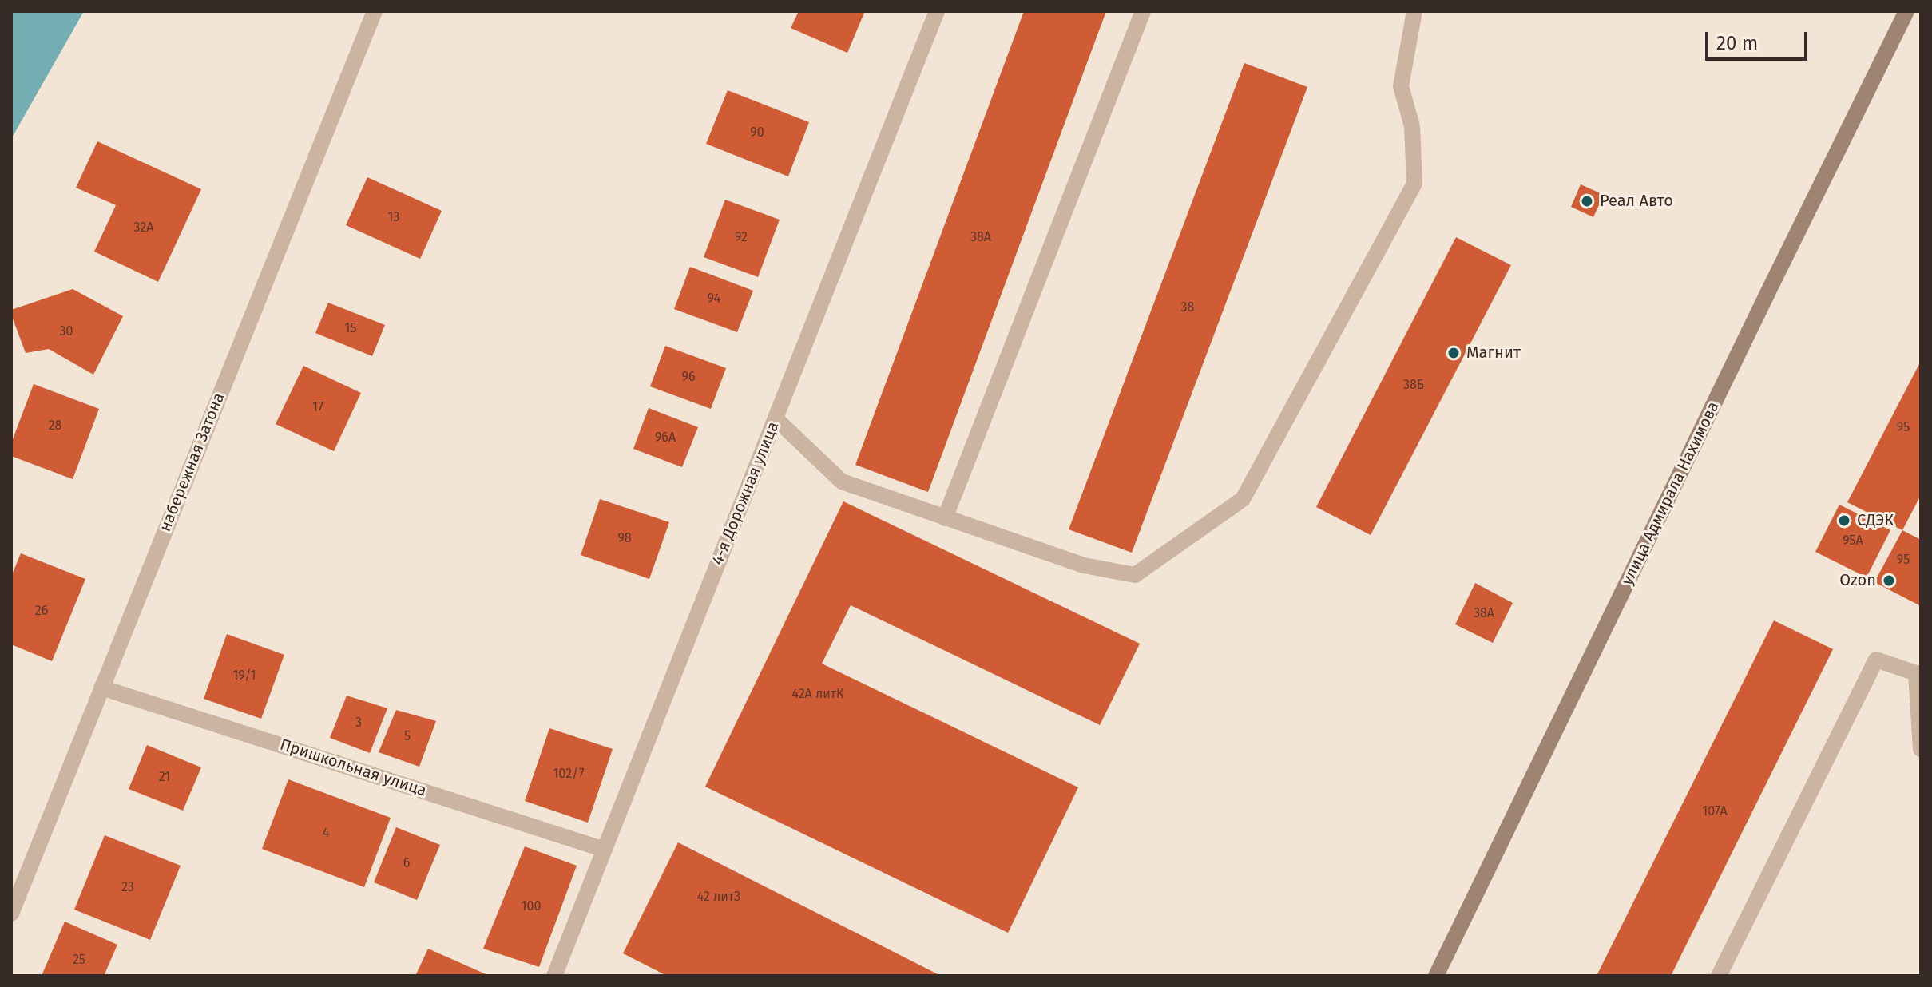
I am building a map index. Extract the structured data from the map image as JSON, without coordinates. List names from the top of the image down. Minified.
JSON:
{"streets":{"main road":["улица Адмирала Нахимова"],"street":["набережная Затона","4-я Дорожная улица","Пришкольная улица"]},"crossings":[["набережная Затона","Пришкольная улица"],["4-я Дорожная улица","Пришкольная улица"]],"places":["Реал Авто","Магнит","СДЭК","Ozon"],"house_numbers":["90","13","32А","92","38А","94","38","15","30","96","38Б","17","28","95","96А","98","95А","95","26","38А","19/1","42А литК","3","5","102/7","21","107А","4","6","23","42 литЗ","100","25"],"scale_bar":"20 m"}
